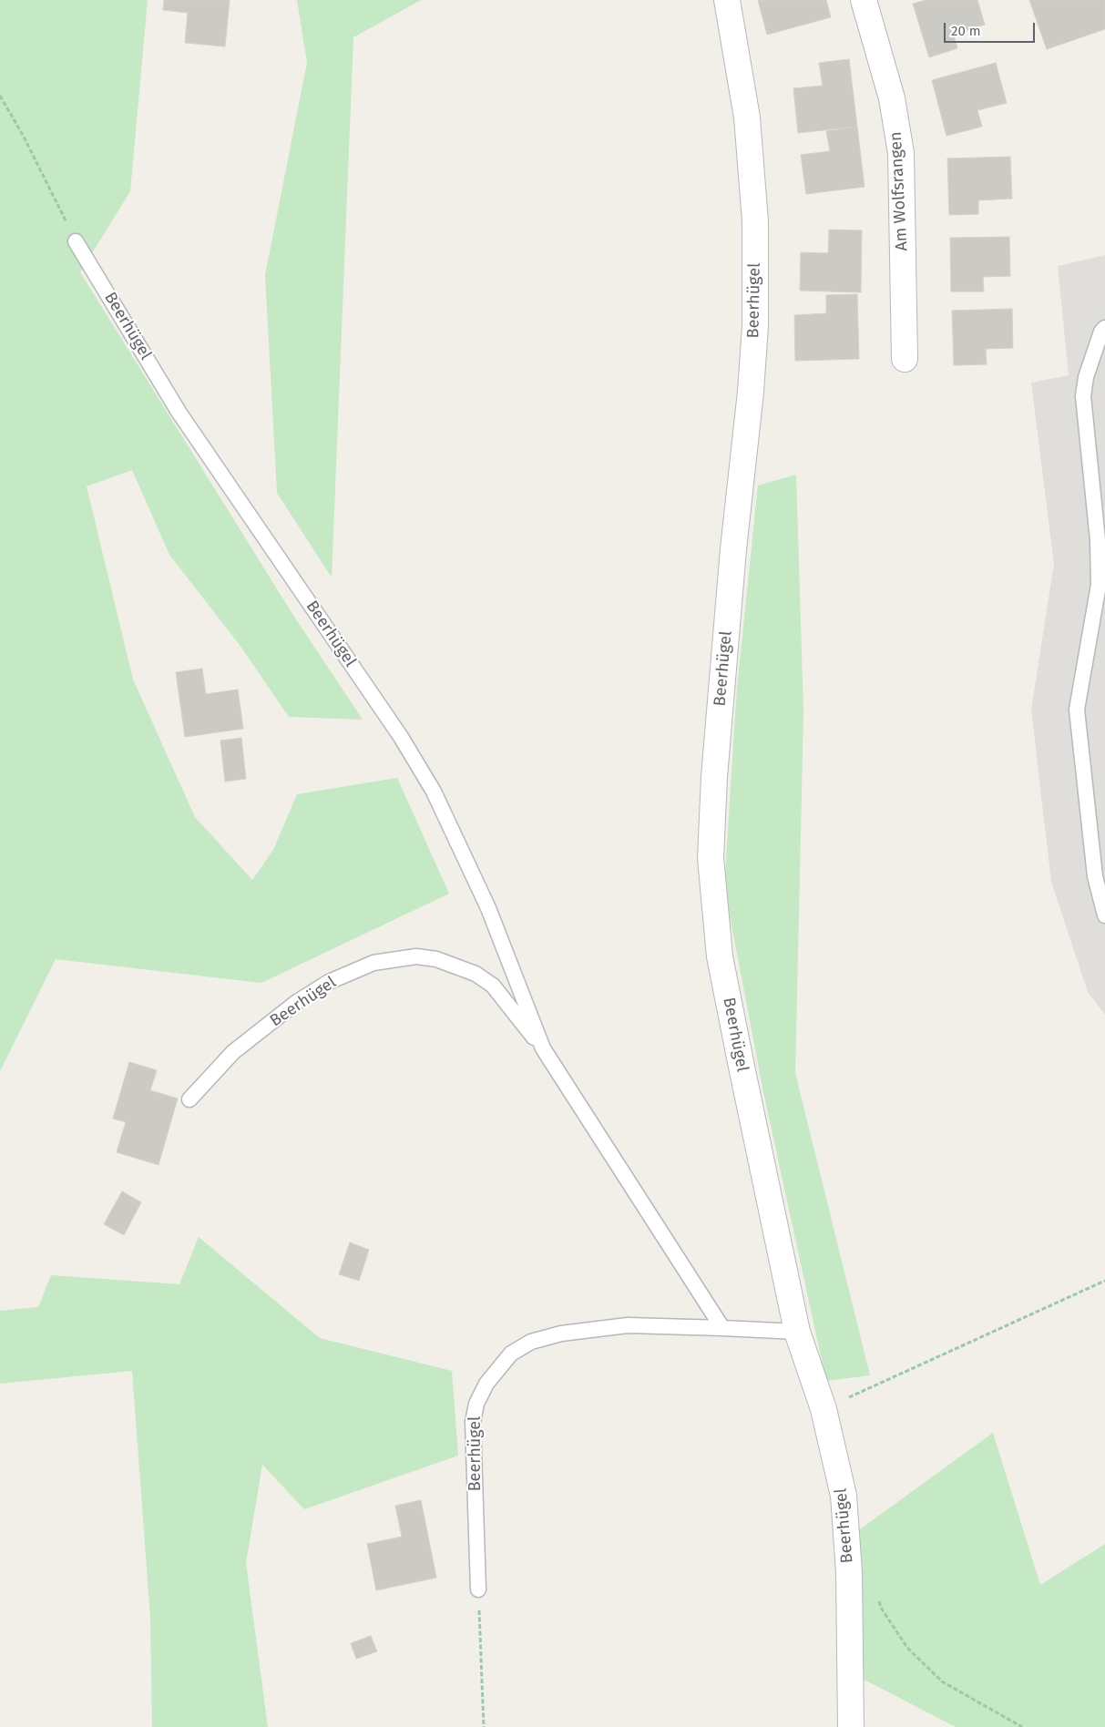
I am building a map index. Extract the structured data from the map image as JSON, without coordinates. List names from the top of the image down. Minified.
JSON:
{"streets":{"street":["Am Wolfsrangen","Beerhügel"]},"scale_bar":"20 m"}
